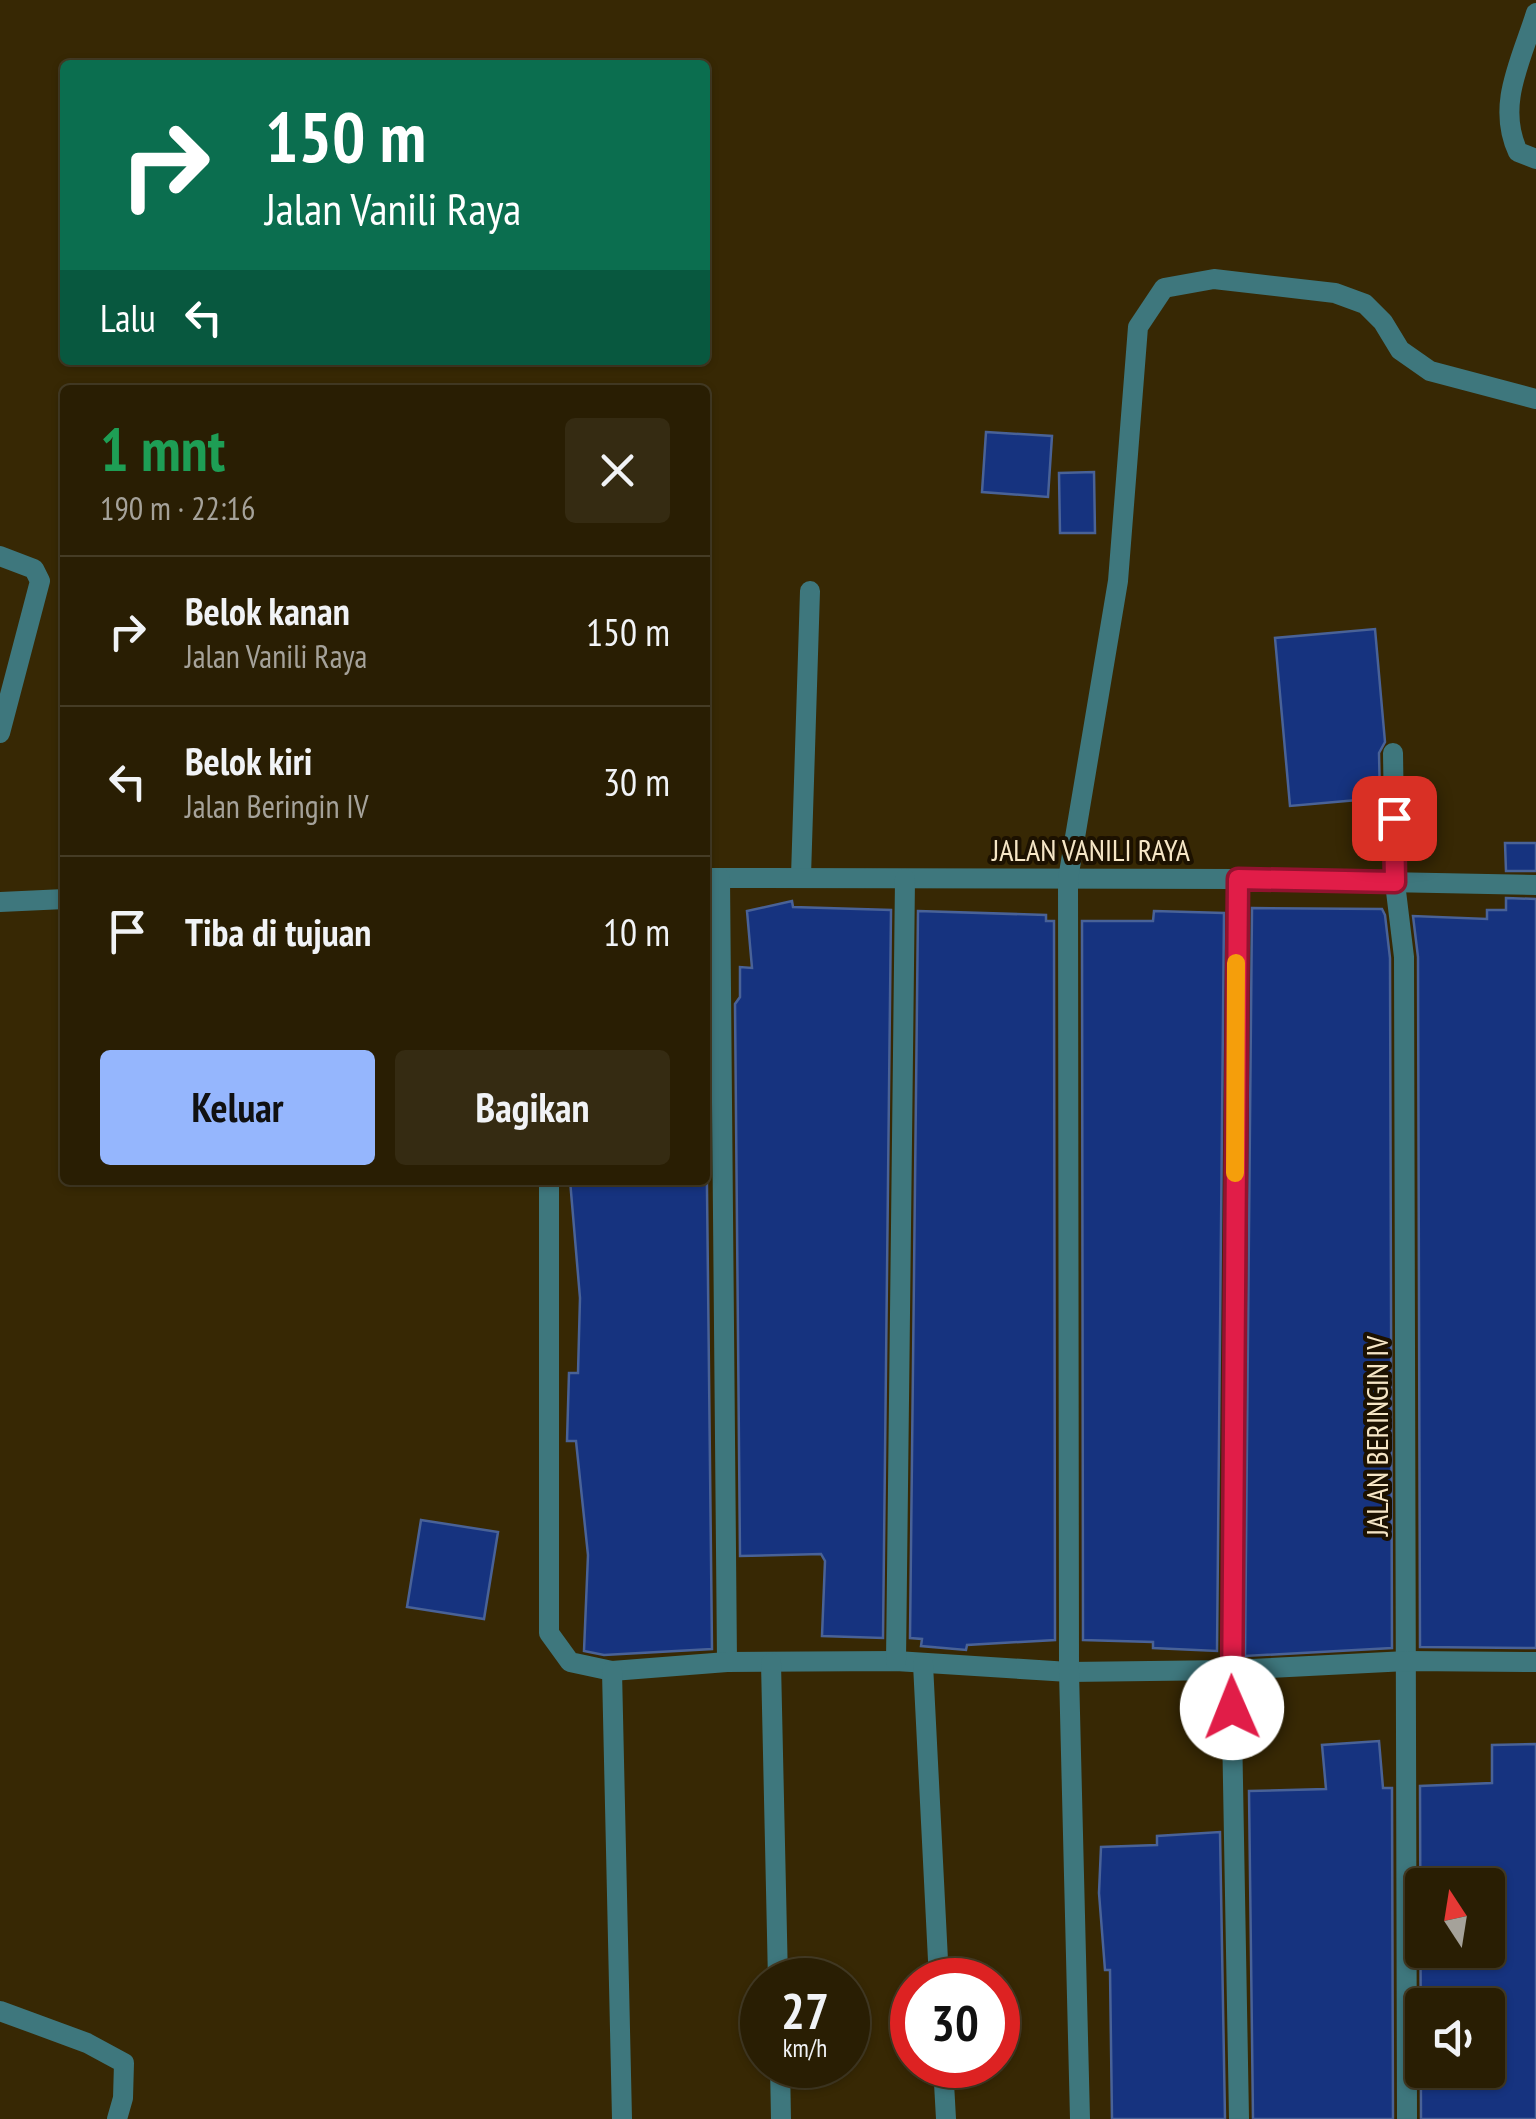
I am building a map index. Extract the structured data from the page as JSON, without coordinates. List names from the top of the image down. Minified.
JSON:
{"streets":{"street":["JALAN VANILI RAYA","JALAN BERINGIN IV"]},"crossings":[["JALAN VANILI RAYA","JALAN BERINGIN IV"]],"north":"top","page":{"turn":["150 m","Jalan Vanili Raya"],"then":"Lalu","heading":["1 mnt","190 m · 22:16"],"list":[{"name":"Belok kanan","note":"Jalan Vanili Raya","value":"150 m"},{"name":"Belok kiri","note":"Jalan Beringin IV","value":"30 m"},{"name":"Tiba di tujuan","value":"10 m"}],"buttons":["Keluar","Bagikan"],"speed":"27 km/h","limit":"30"}}
